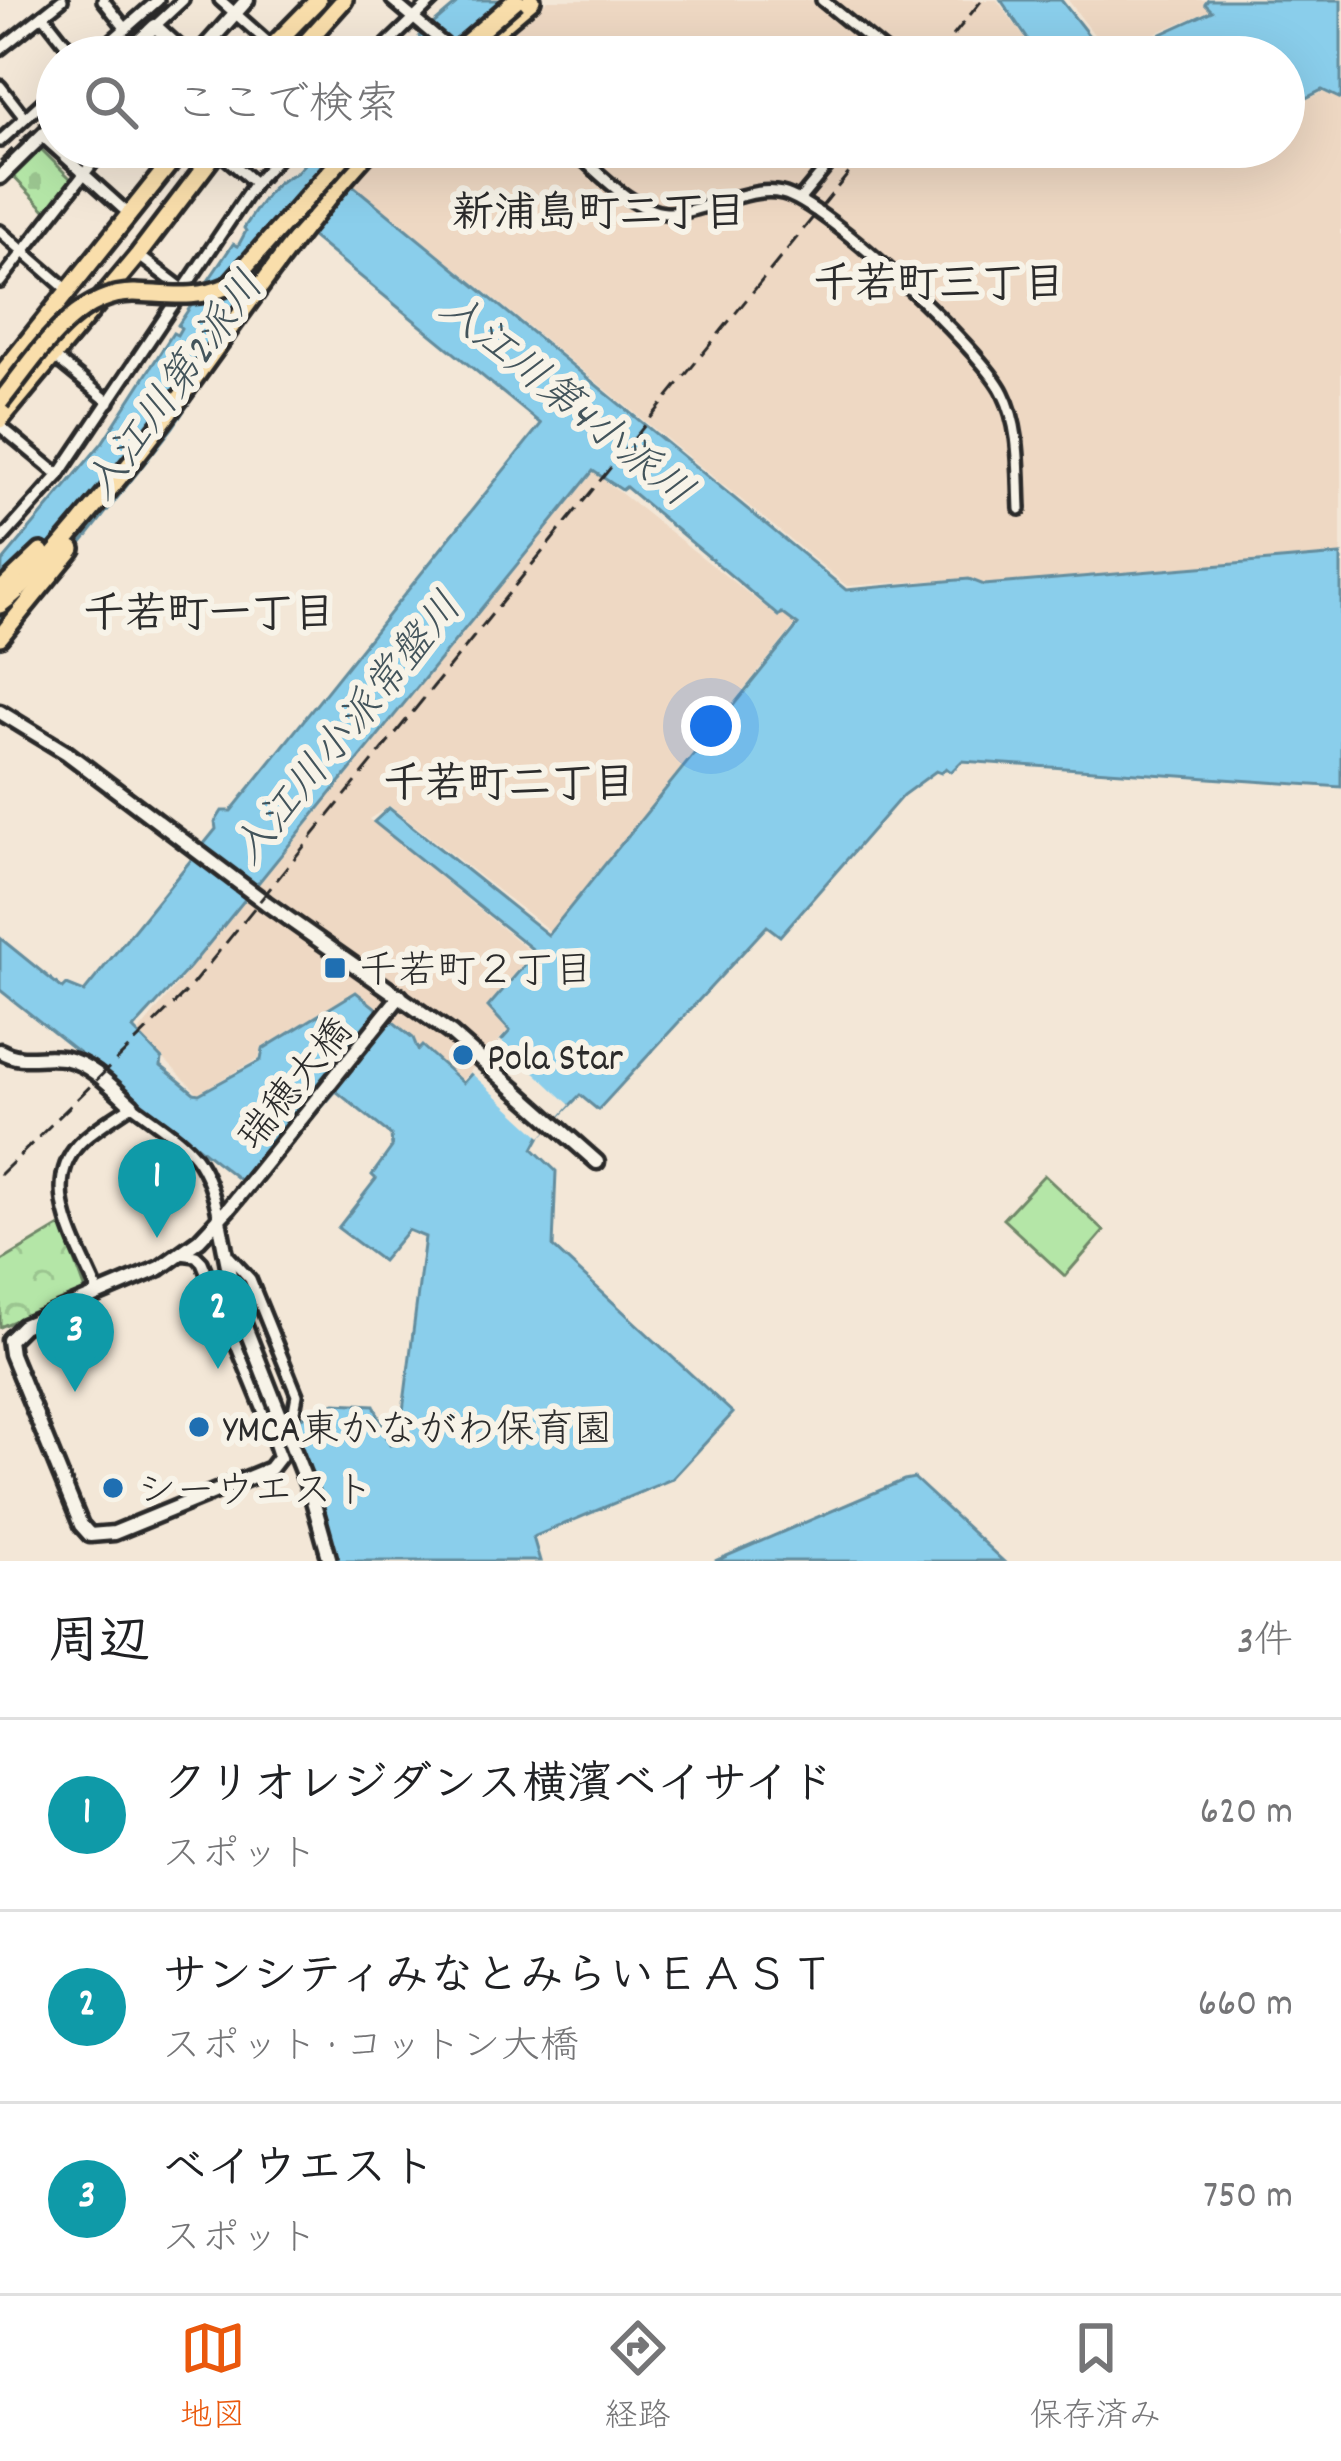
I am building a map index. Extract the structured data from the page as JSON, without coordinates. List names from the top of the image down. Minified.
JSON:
{"streets":{"street":["瑞穂大橋"]},"districts":["新浦島町二丁目","千若町三丁目","千若町一丁目","千若町二丁目"],"water":["入江川第2派川","入江川第4小派川","入江川小派常盤川"],"places":{"transit":["千若町２丁目"],"other":["Pola Star","YMCA東かながわ保育園","シーウエスト"]},"page":{"search":"ここで検索","pins":["1","2","3"],"heading":["周辺","3件"],"list":[{"mark":"1","name":"クリオレジダンス横濱ベイサイド","note":"スポット","value":"620 m"},{"mark":"2","name":"サンシティみなとみらいＥＡＳＴ","note":"スポット · コットン大橋","value":"660 m"},{"mark":"3","name":"ベイウエスト","note":"スポット","value":"750 m"}],"nav":["地図","経路","保存済み"]}}
